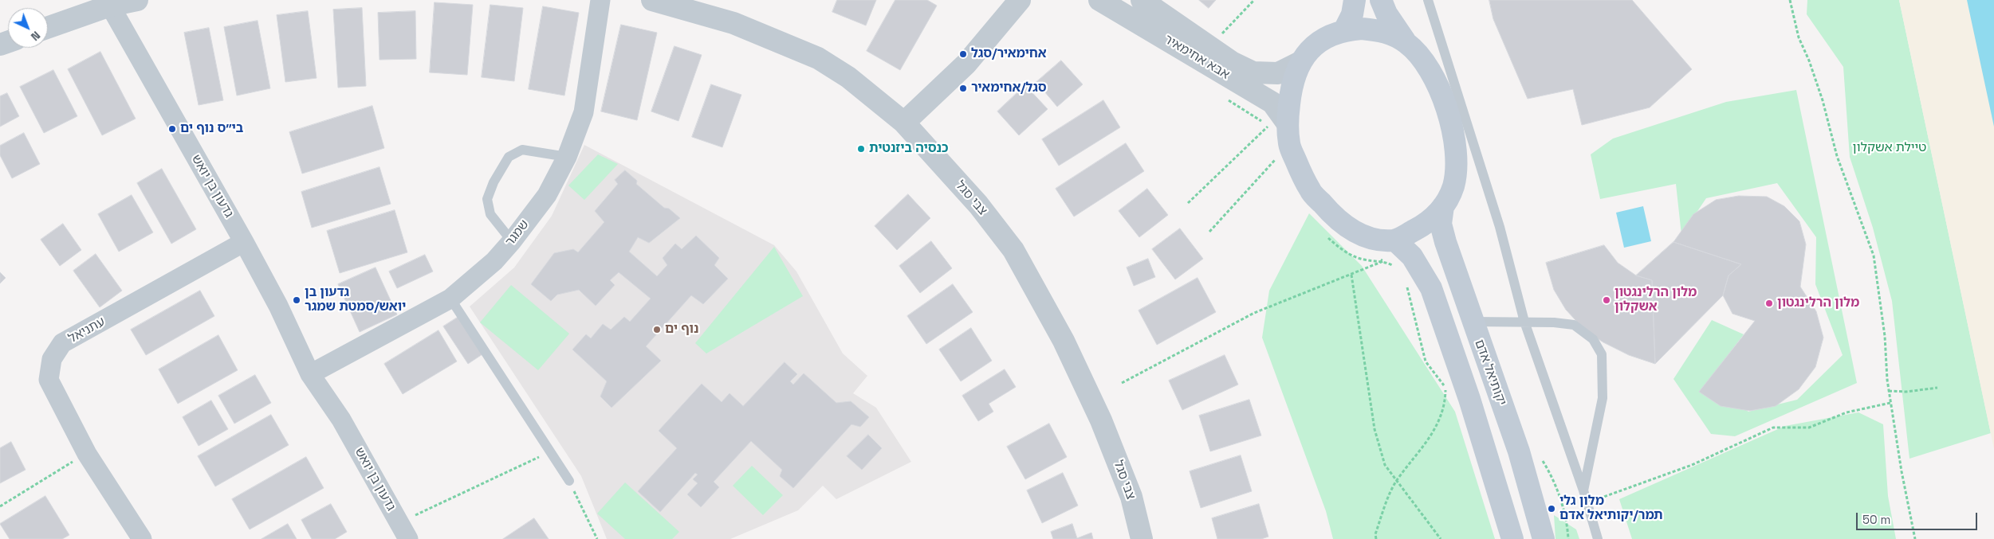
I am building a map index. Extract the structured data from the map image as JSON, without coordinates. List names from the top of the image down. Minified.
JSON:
{"streets":{"main road":["יקותיאל אדם"],"street":["אבא אחימאיר","גדעון בן יואש","צבי סגל","שמגר","עתניאל"]},"crossings":[["גדעון בן יואש","שמגר"],["גדעון בן יואש","עתניאל"]],"parks":["טיילת אשקלון"],"places":["אחימאיר/סגל","סגל/אחימאיר","בי״ס נוף ים","כנסיה ביזנטית","גדעון בן יואש/סמטת שמגר","מלון הרלינגטון אשקלון","מלון הרלינגטון","נוף ים","מלון גלי תמר/יקותיאל אדם"],"scale_bar":"50 m","north":"bottom right"}
